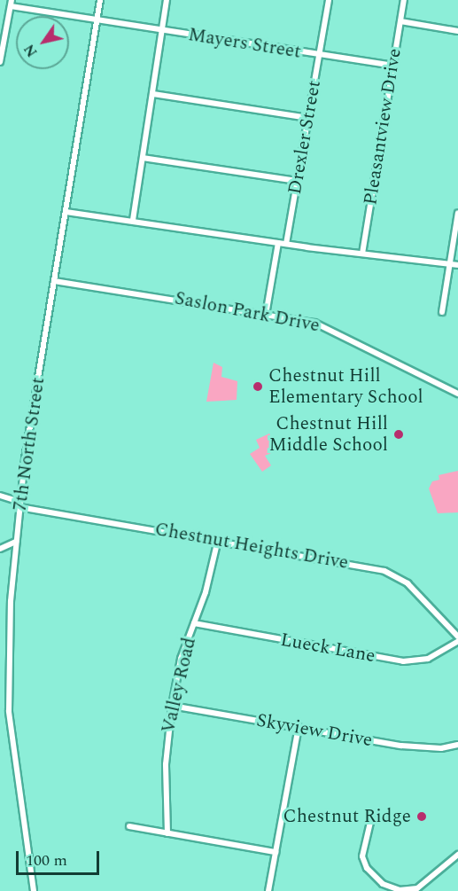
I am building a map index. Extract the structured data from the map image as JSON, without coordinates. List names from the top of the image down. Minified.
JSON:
{"streets":{"street":["Mayers Street","Pleasantview Drive","Drexler Street","Saslon Park Drive","7th North Street","Chestnut Heights Drive","Lueck Lane","Valley Road","Skyview Drive"]},"crossings":[["Mayers Street","Pleasantview Drive"],["Mayers Street","Drexler Street"],["Mayers Street","7th North Street"],["Saslon Park Drive","7th North Street"],["7th North Street","Chestnut Heights Drive"],["Chestnut Heights Drive","Lueck Lane"],["Chestnut Heights Drive","Valley Road"],["Lueck Lane","Valley Road"],["Valley Road","Skyview Drive"]],"places":["Chestnut Hill Elementary School","Chestnut Hill Middle School","Chestnut Ridge"],"scale_bar":"100 m","north":"bottom left"}
